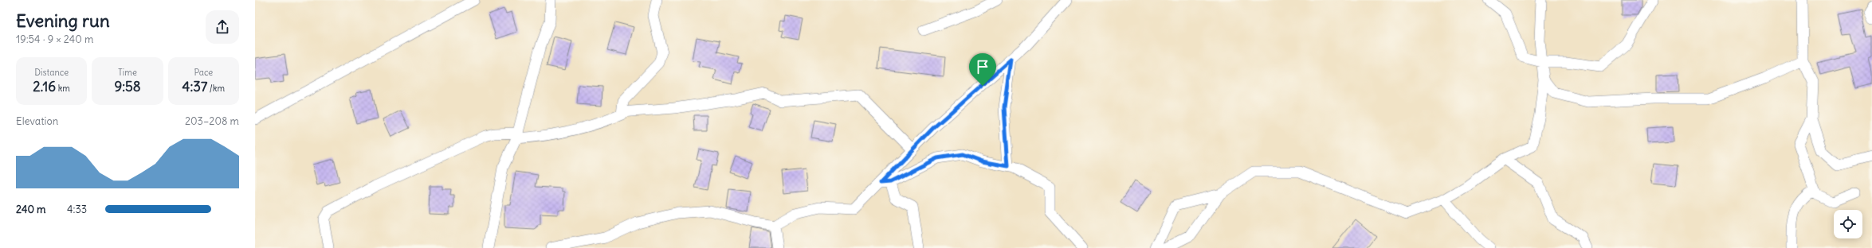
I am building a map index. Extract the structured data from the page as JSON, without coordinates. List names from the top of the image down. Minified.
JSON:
{"page":{"heading":["Evening run","19:54 · 9 × 240 m"],"stats":[["Distance","2.16 km"],["Time","9:58"],["Pace","4:37 /km"]],"chart":["Elevation","203–208 m"],"list":[{"name":"240 m","note":"4:33"}]}}
